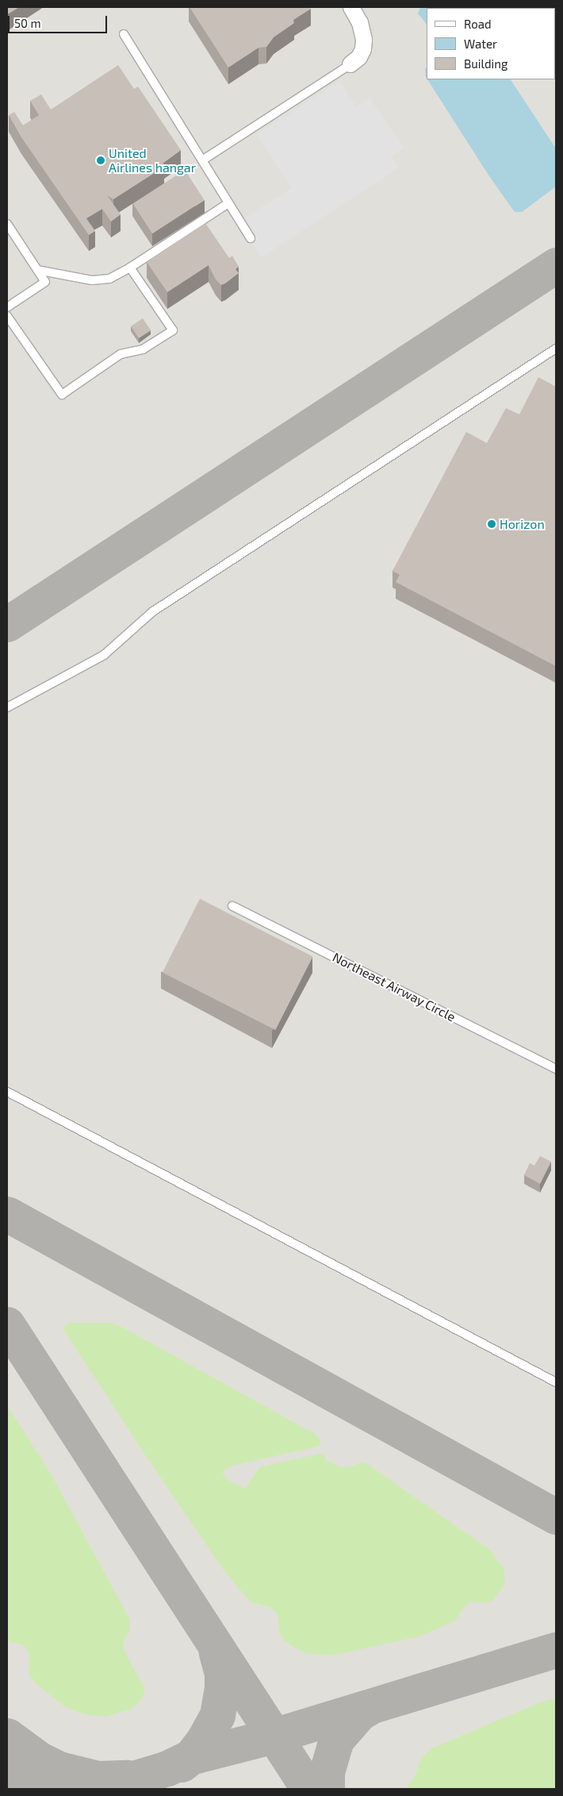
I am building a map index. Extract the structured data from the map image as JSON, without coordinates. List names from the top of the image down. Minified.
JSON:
{"streets":{"lane":["Northeast Airway Circle"]},"places":["United Airlines hangar","Horizon"],"legend":["Road","Water","Building"],"scale_bar":"50 m"}
